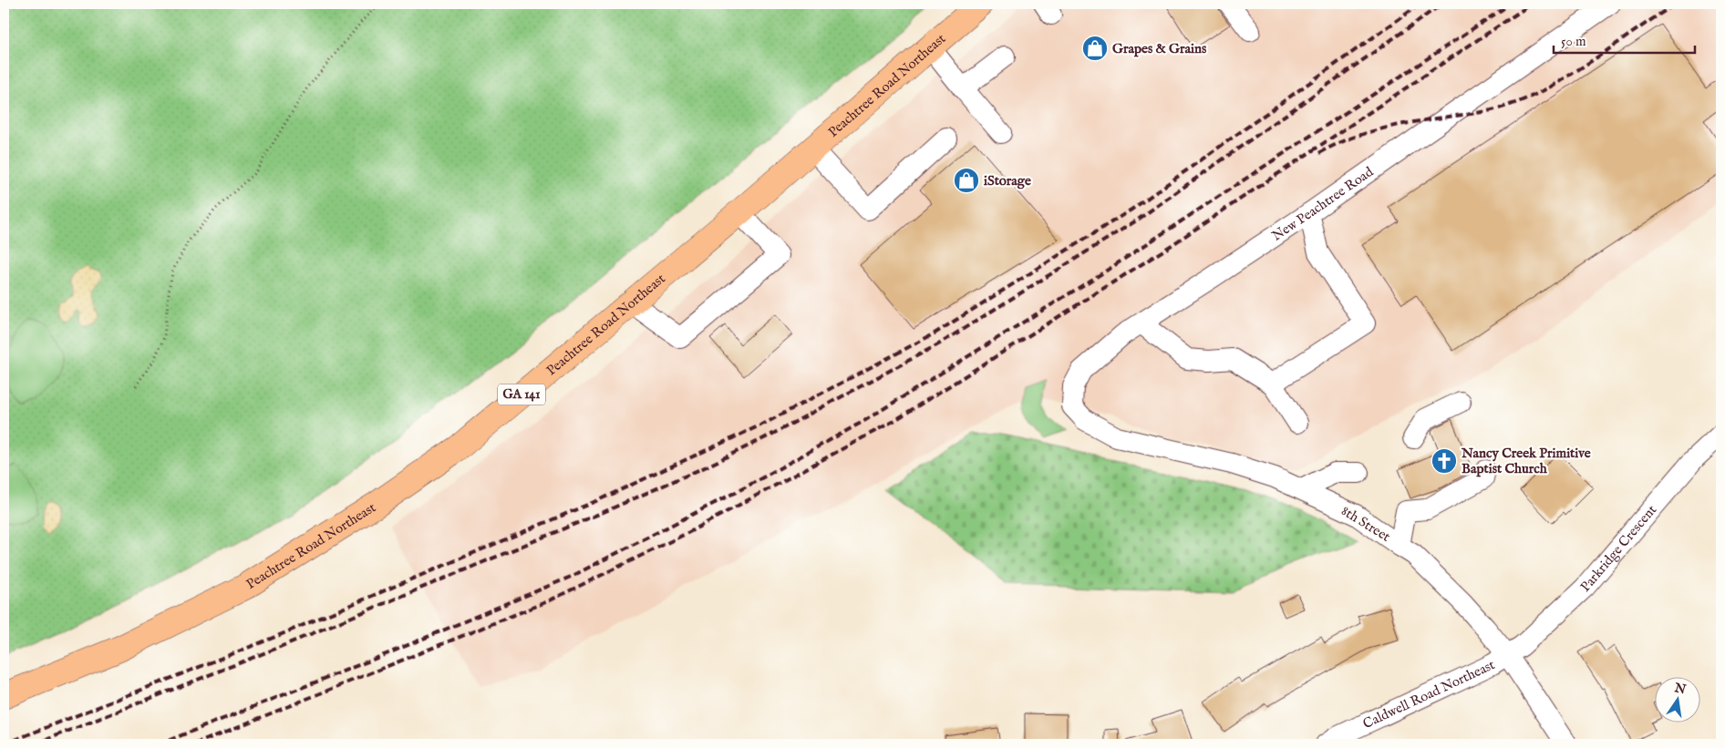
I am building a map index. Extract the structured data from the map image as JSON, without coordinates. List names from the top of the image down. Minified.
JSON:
{"streets":{"highway":["Peachtree Road Northeast","GA 141"],"street":["New Peachtree Road","8th Street","Parkridge Crescent","Caldwell Road Northeast"]},"crossings":[["New Peachtree Road","8th Street"],["8th Street","Parkridge Crescent"],["8th Street","Caldwell Road Northeast"],["Parkridge Crescent","Caldwell Road Northeast"]],"places":{"shop":["Grapes & Grains","iStorage"],"church":["Nancy Creek Primitive Baptist Church"]},"scale_bar":"50 m","north":"top"}
